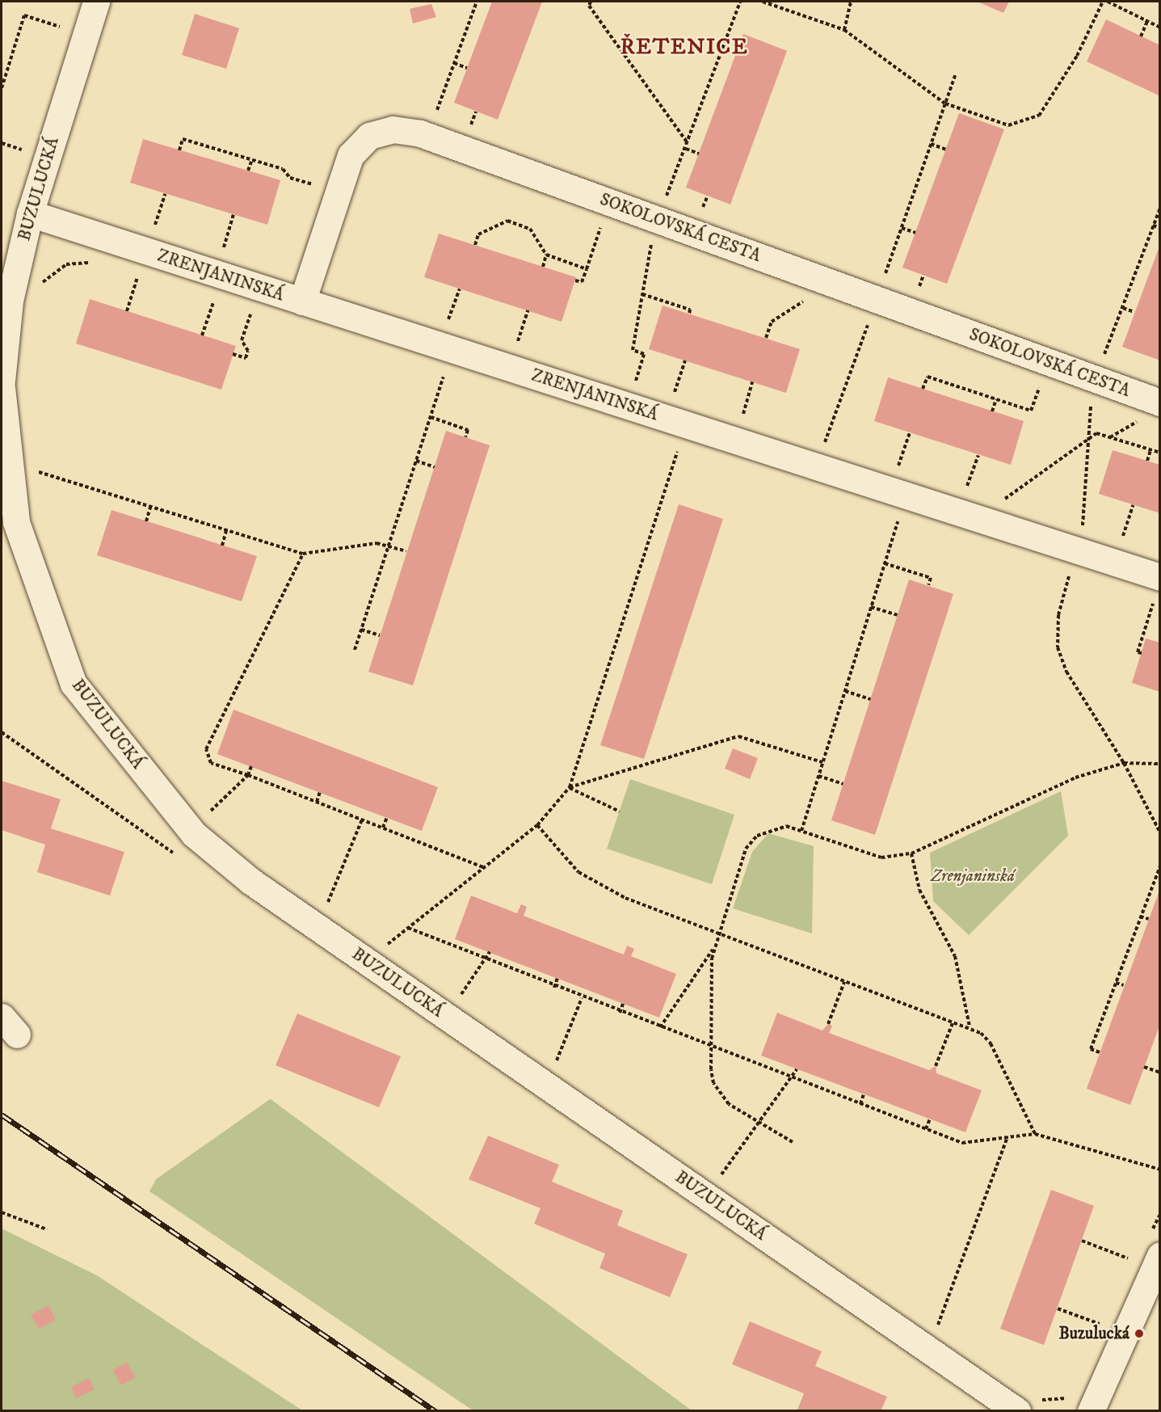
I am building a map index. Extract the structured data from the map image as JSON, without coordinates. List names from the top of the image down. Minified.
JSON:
{"streets":{"street":["BUZULUCKÁ","SOKOLOVSKÁ CESTA","ZRENJANINSKÁ"]},"crossings":[["BUZULUCKÁ","ZRENJANINSKÁ"],["SOKOLOVSKÁ CESTA","ZRENJANINSKÁ"]],"districts":["ŘETENICE"],"parks":["Zrenjaninská"],"places":["Buzulucká"]}
